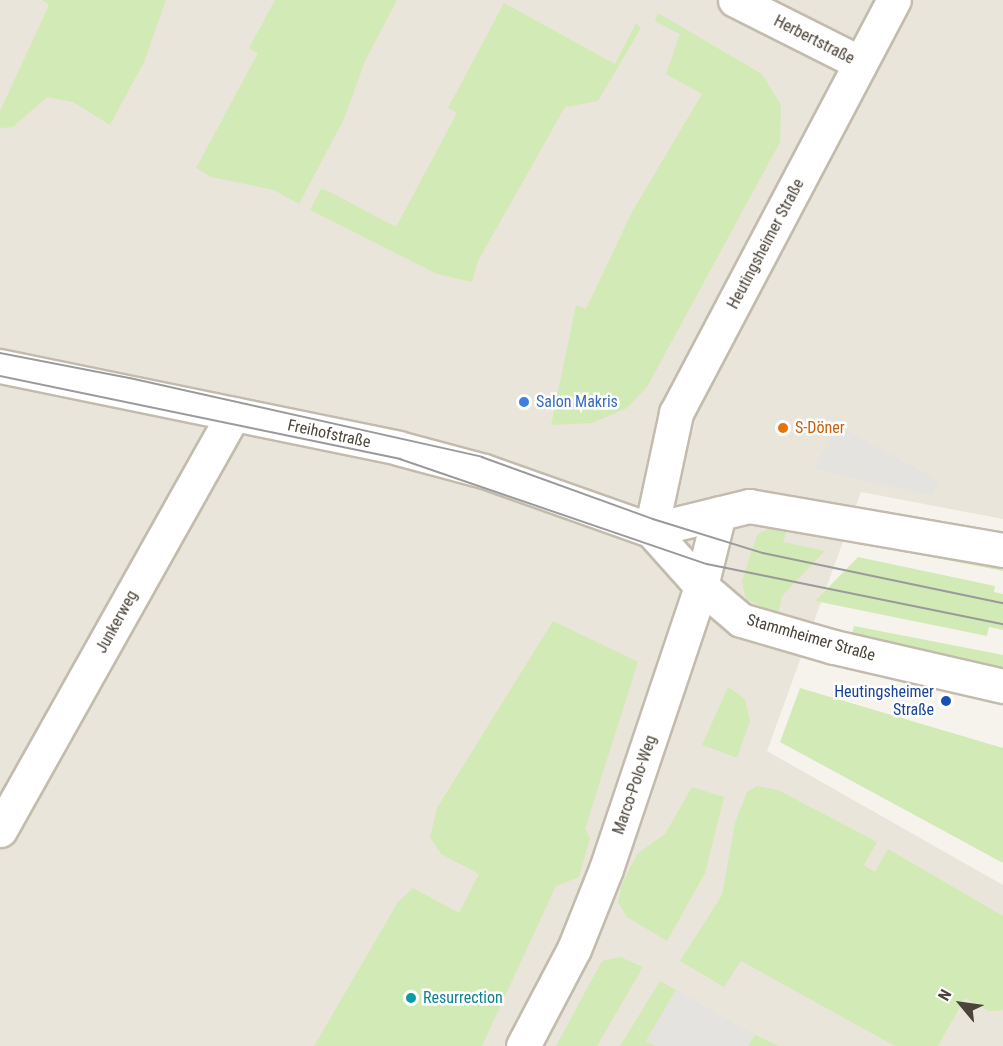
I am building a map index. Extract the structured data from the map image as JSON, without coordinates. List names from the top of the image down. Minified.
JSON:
{"streets":{"street":["Herbertstraße","Heutingsheimer Straße","Freihofstraße","Junkerweg","Stammheimer Straße","Marco-Polo-Weg"]},"crossings":[["Herbertstraße","Heutingsheimer Straße"],["Heutingsheimer Straße","Freihofstraße"],["Heutingsheimer Straße","Stammheimer Straße"],["Freihofstraße","Junkerweg"],["Freihofstraße","Stammheimer Straße"],["Stammheimer Straße","Marco-Polo-Weg"]],"places":["Salon Makris","S-Döner","Heutingsheimer Straße","Resurrection"],"north":"top left"}
